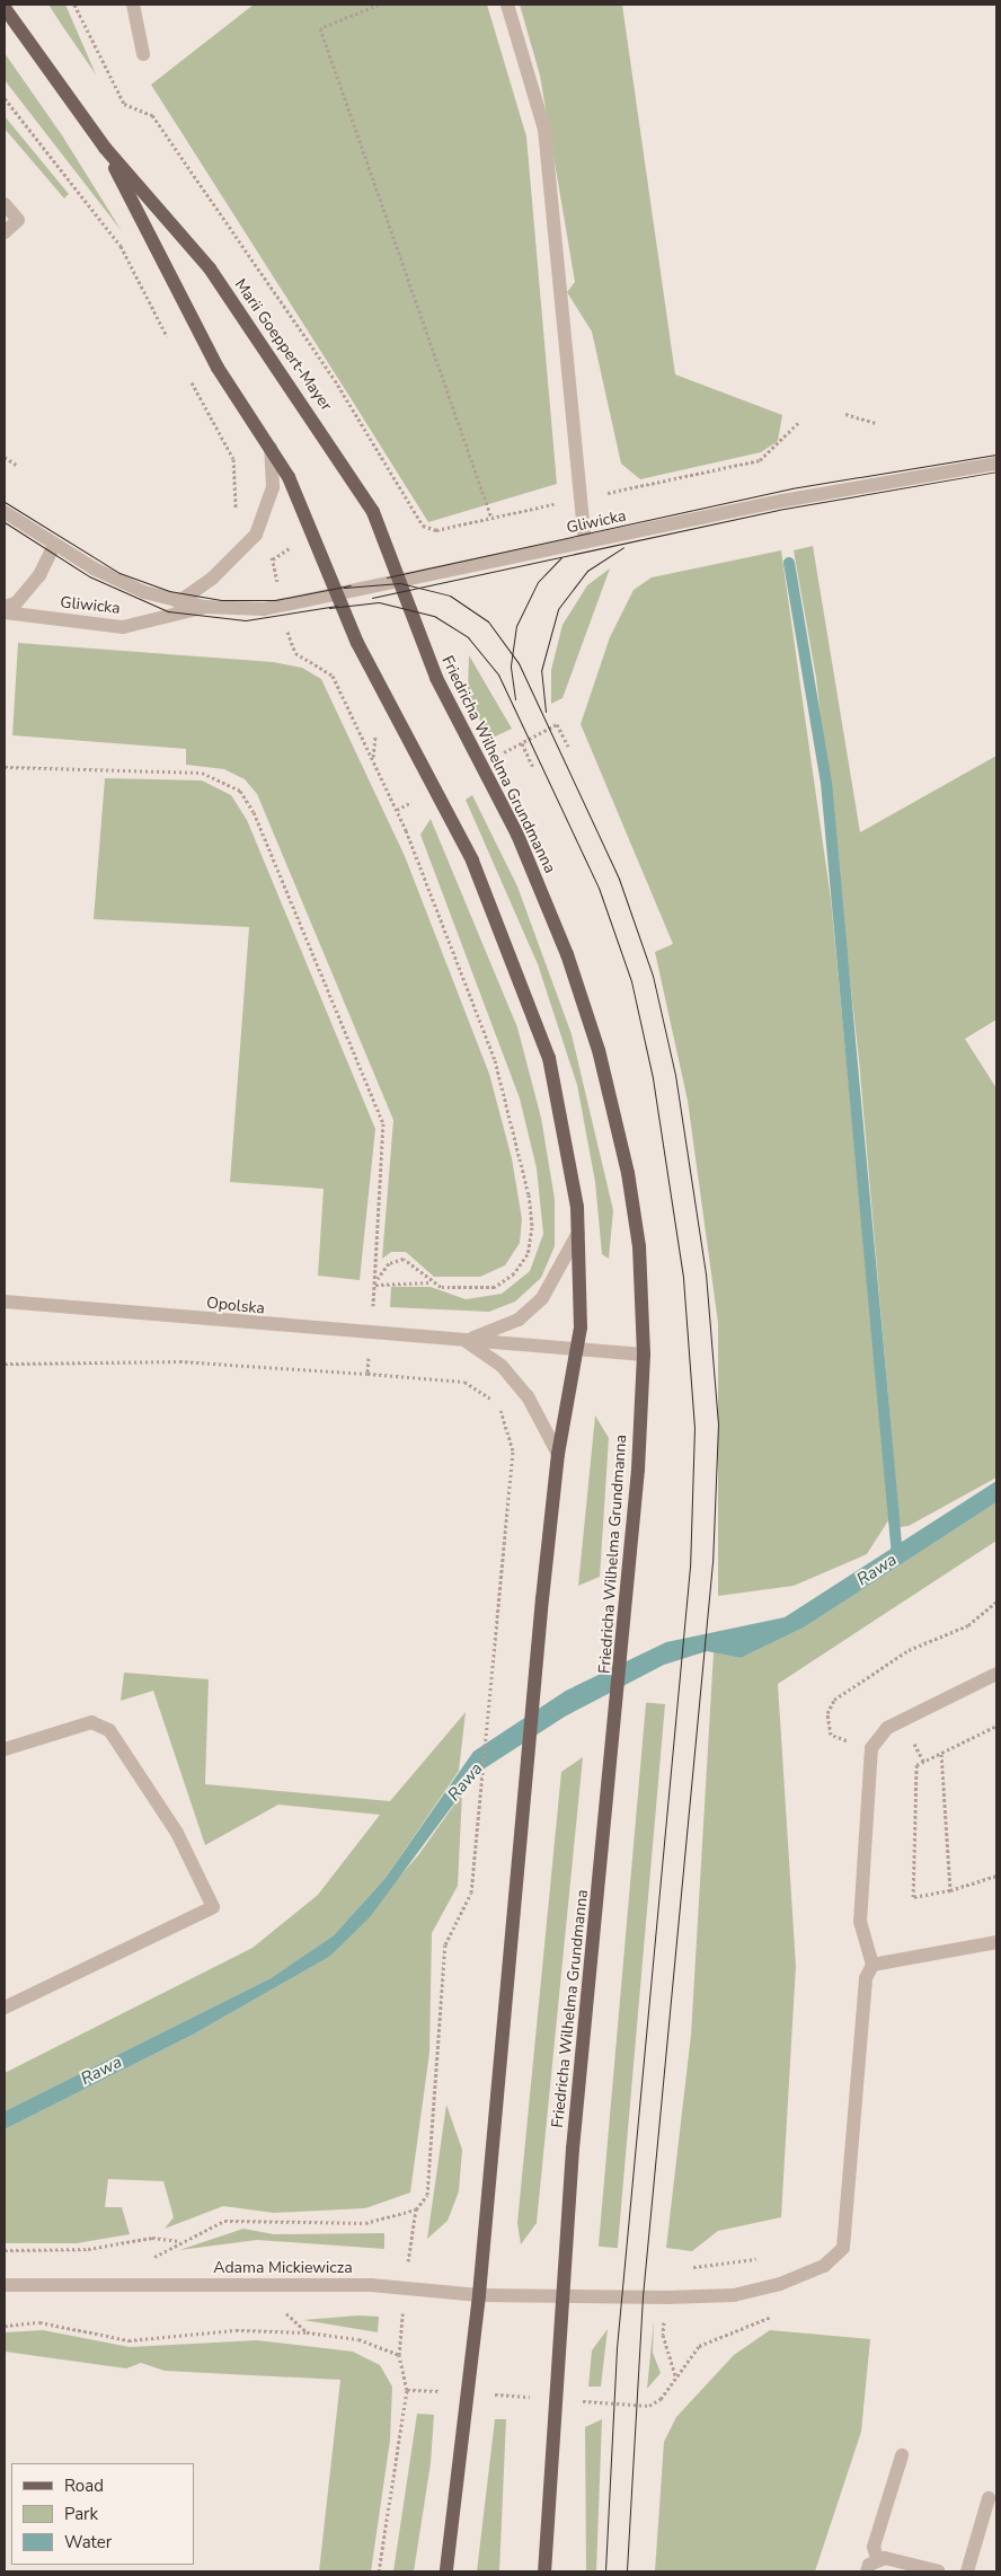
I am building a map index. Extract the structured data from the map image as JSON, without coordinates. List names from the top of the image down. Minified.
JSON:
{"streets":{"main road":["Marii Goeppert-Mayer","Friedricha Wilhelma Grundmanna"],"street":["Gliwicka","Opolska","Adama Mickiewicza"]},"crossings":[["Marii Goeppert-Mayer","Gliwicka"],["Marii Goeppert-Mayer","Friedricha Wilhelma Grundmanna"],["Gliwicka","Friedricha Wilhelma Grundmanna"],["Friedricha Wilhelma Grundmanna","Opolska"],["Friedricha Wilhelma Grundmanna","Adama Mickiewicza"]],"water":["Rawa"],"legend":["Road","Park","Water"]}
